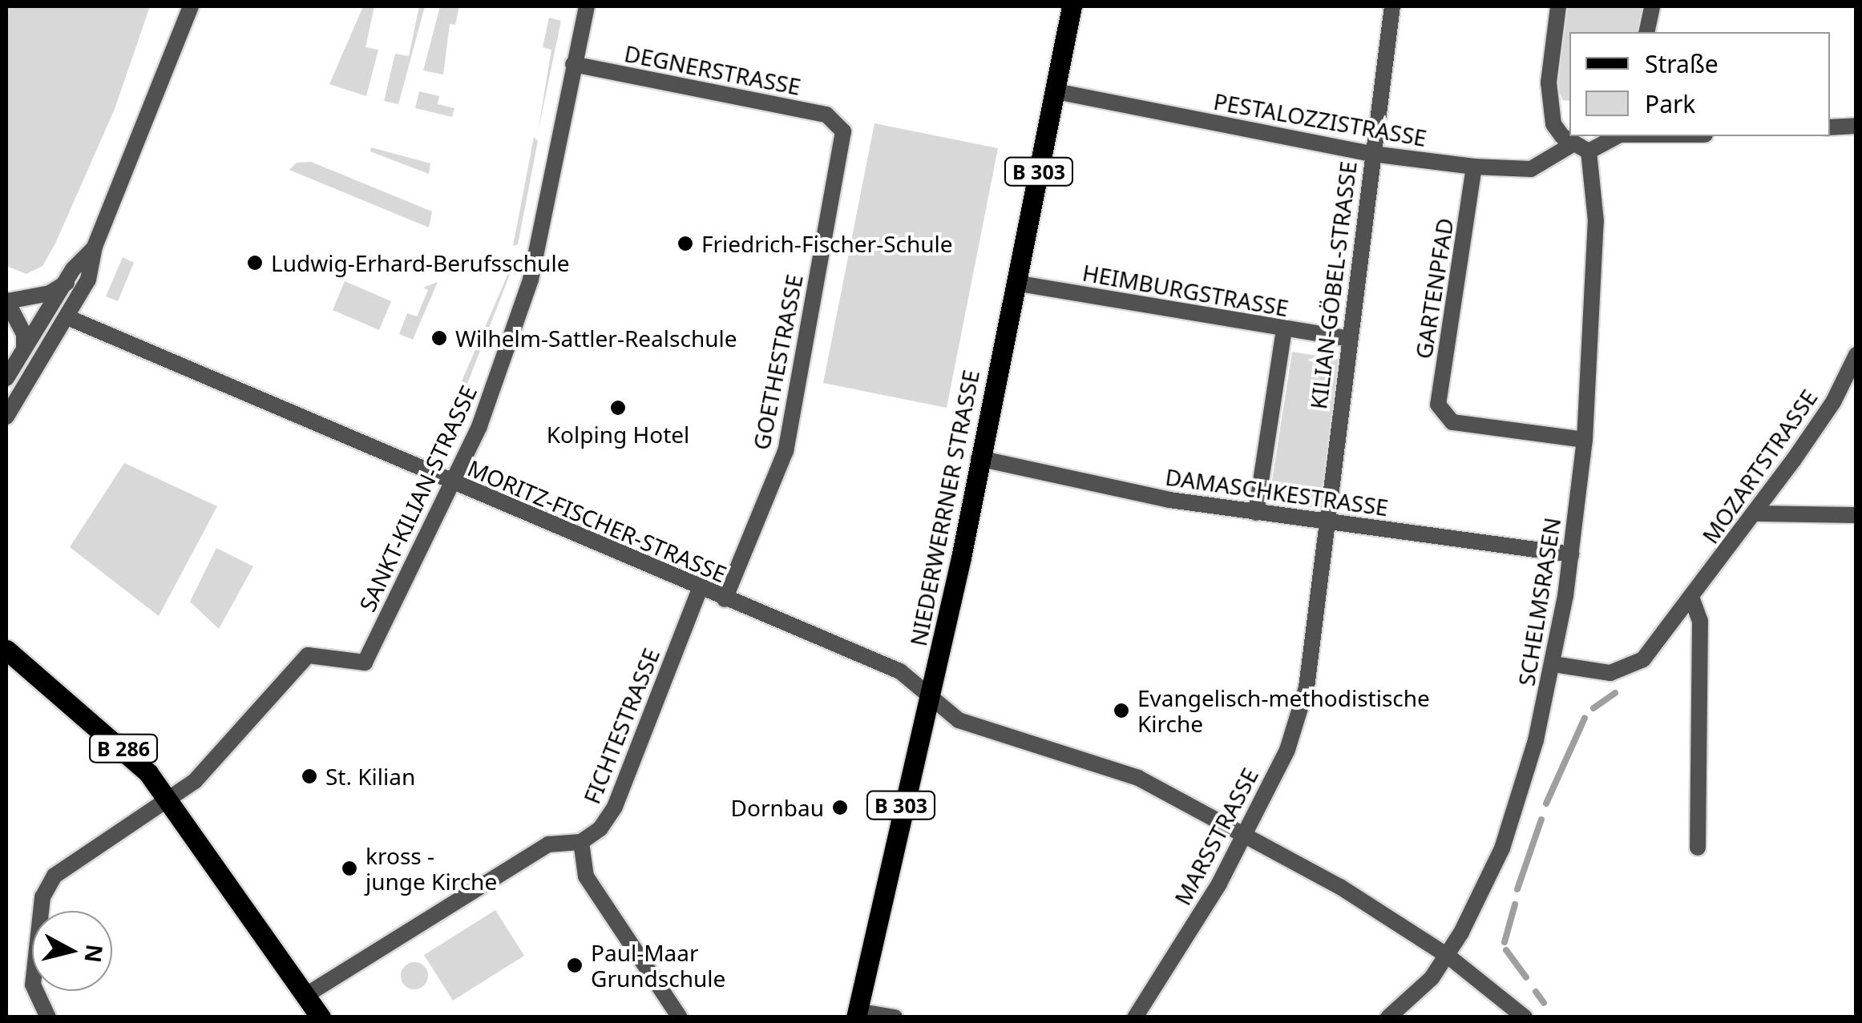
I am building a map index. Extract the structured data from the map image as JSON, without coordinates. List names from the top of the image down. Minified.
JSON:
{"streets":{"main road":["B 303","NIEDERWERRNER STRASSE","B 286"],"street":["DEGNERSTRASSE","PESTALOZZISTRASSE","KILIAN-GÖBEL-STRASSE","GARTENPFAD","HEIMBURGSTRASSE","GOETHESTRASSE","MOZARTSTRASSE","DAMASCHKESTRASSE","SANKT-KILIAN-STRASSE","MORITZ-FISCHER-STRASSE","SCHELMSRASEN","FICHTESTRASSE","MARSSTRASSE"]},"crossings":[["DEGNERSTRASSE","GOETHESTRASSE"],["DEGNERSTRASSE","SANKT-KILIAN-STRASSE"],["PESTALOZZISTRASSE","KILIAN-GÖBEL-STRASSE"],["PESTALOZZISTRASSE","GARTENPFAD"],["PESTALOZZISTRASSE","NIEDERWERRNER STRASSE"],["KILIAN-GÖBEL-STRASSE","HEIMBURGSTRASSE"],["KILIAN-GÖBEL-STRASSE","DAMASCHKESTRASSE"],["KILIAN-GÖBEL-STRASSE","MARSSTRASSE"],["GARTENPFAD","SCHELMSRASEN"],["HEIMBURGSTRASSE","NIEDERWERRNER STRASSE"],["GOETHESTRASSE","MORITZ-FISCHER-STRASSE"],["MOZARTSTRASSE","SCHELMSRASEN"],["DAMASCHKESTRASSE","NIEDERWERRNER STRASSE"],["DAMASCHKESTRASSE","SCHELMSRASEN"],["DAMASCHKESTRASSE","MARSSTRASSE"],["SANKT-KILIAN-STRASSE","MORITZ-FISCHER-STRASSE"],["SANKT-KILIAN-STRASSE","B 286"],["NIEDERWERRNER STRASSE","MORITZ-FISCHER-STRASSE"],["MORITZ-FISCHER-STRASSE","SCHELMSRASEN"],["MORITZ-FISCHER-STRASSE","FICHTESTRASSE"],["MORITZ-FISCHER-STRASSE","MARSSTRASSE"],["FICHTESTRASSE","B 286"]],"places":["Friedrich-Fischer-Schule","Ludwig-Erhard-Berufsschule","Wilhelm-Sattler-Realschule","Kolping Hotel","Evangelisch-methodistische Kirche","St. Kilian","Dornbau","kross - junge Kirche","Paul-Maar Grundschule"],"legend":["Straße","Park"],"north":"right"}
